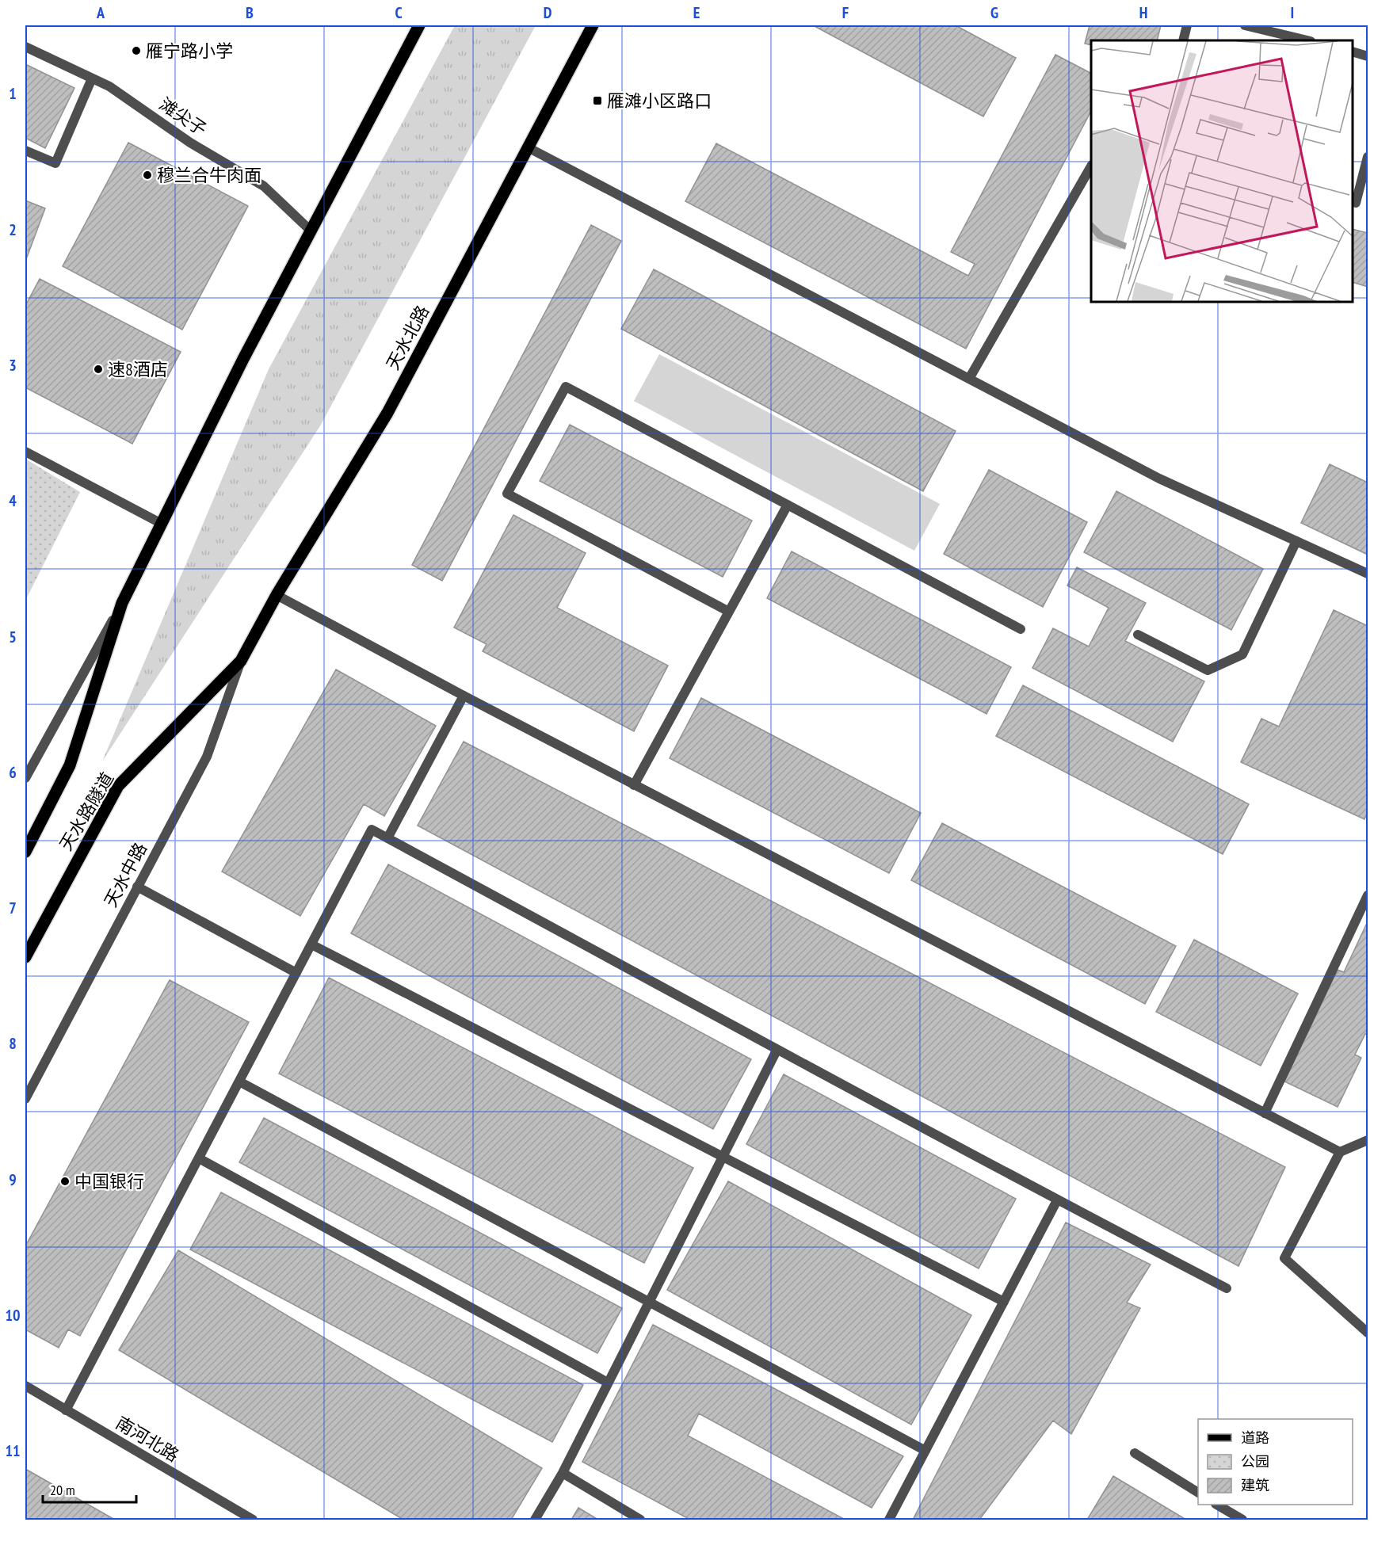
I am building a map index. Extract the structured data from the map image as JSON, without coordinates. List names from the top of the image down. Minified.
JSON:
{"streets":{"main road":["天水北路","天水路隧道"],"street":["滩尖子","天水中路","南河北路"]},"crossings":[["天水北路","天水路隧道"],["天水北路","天水中路"],["天水路隧道","天水中路"]],"places":{"other":["雁宁路小学","穆兰合牛肉面","速8酒店","中国银行"],"transit":["雁滩小区路口"]},"legend":["道路","公园","建筑"],"scale_bar":"20 m","grid":{"columns":["A","B","C","D","E","F","G","H","I"],"rows":["1","2","3","4","5","6","7","8","9","10","11"]}}
